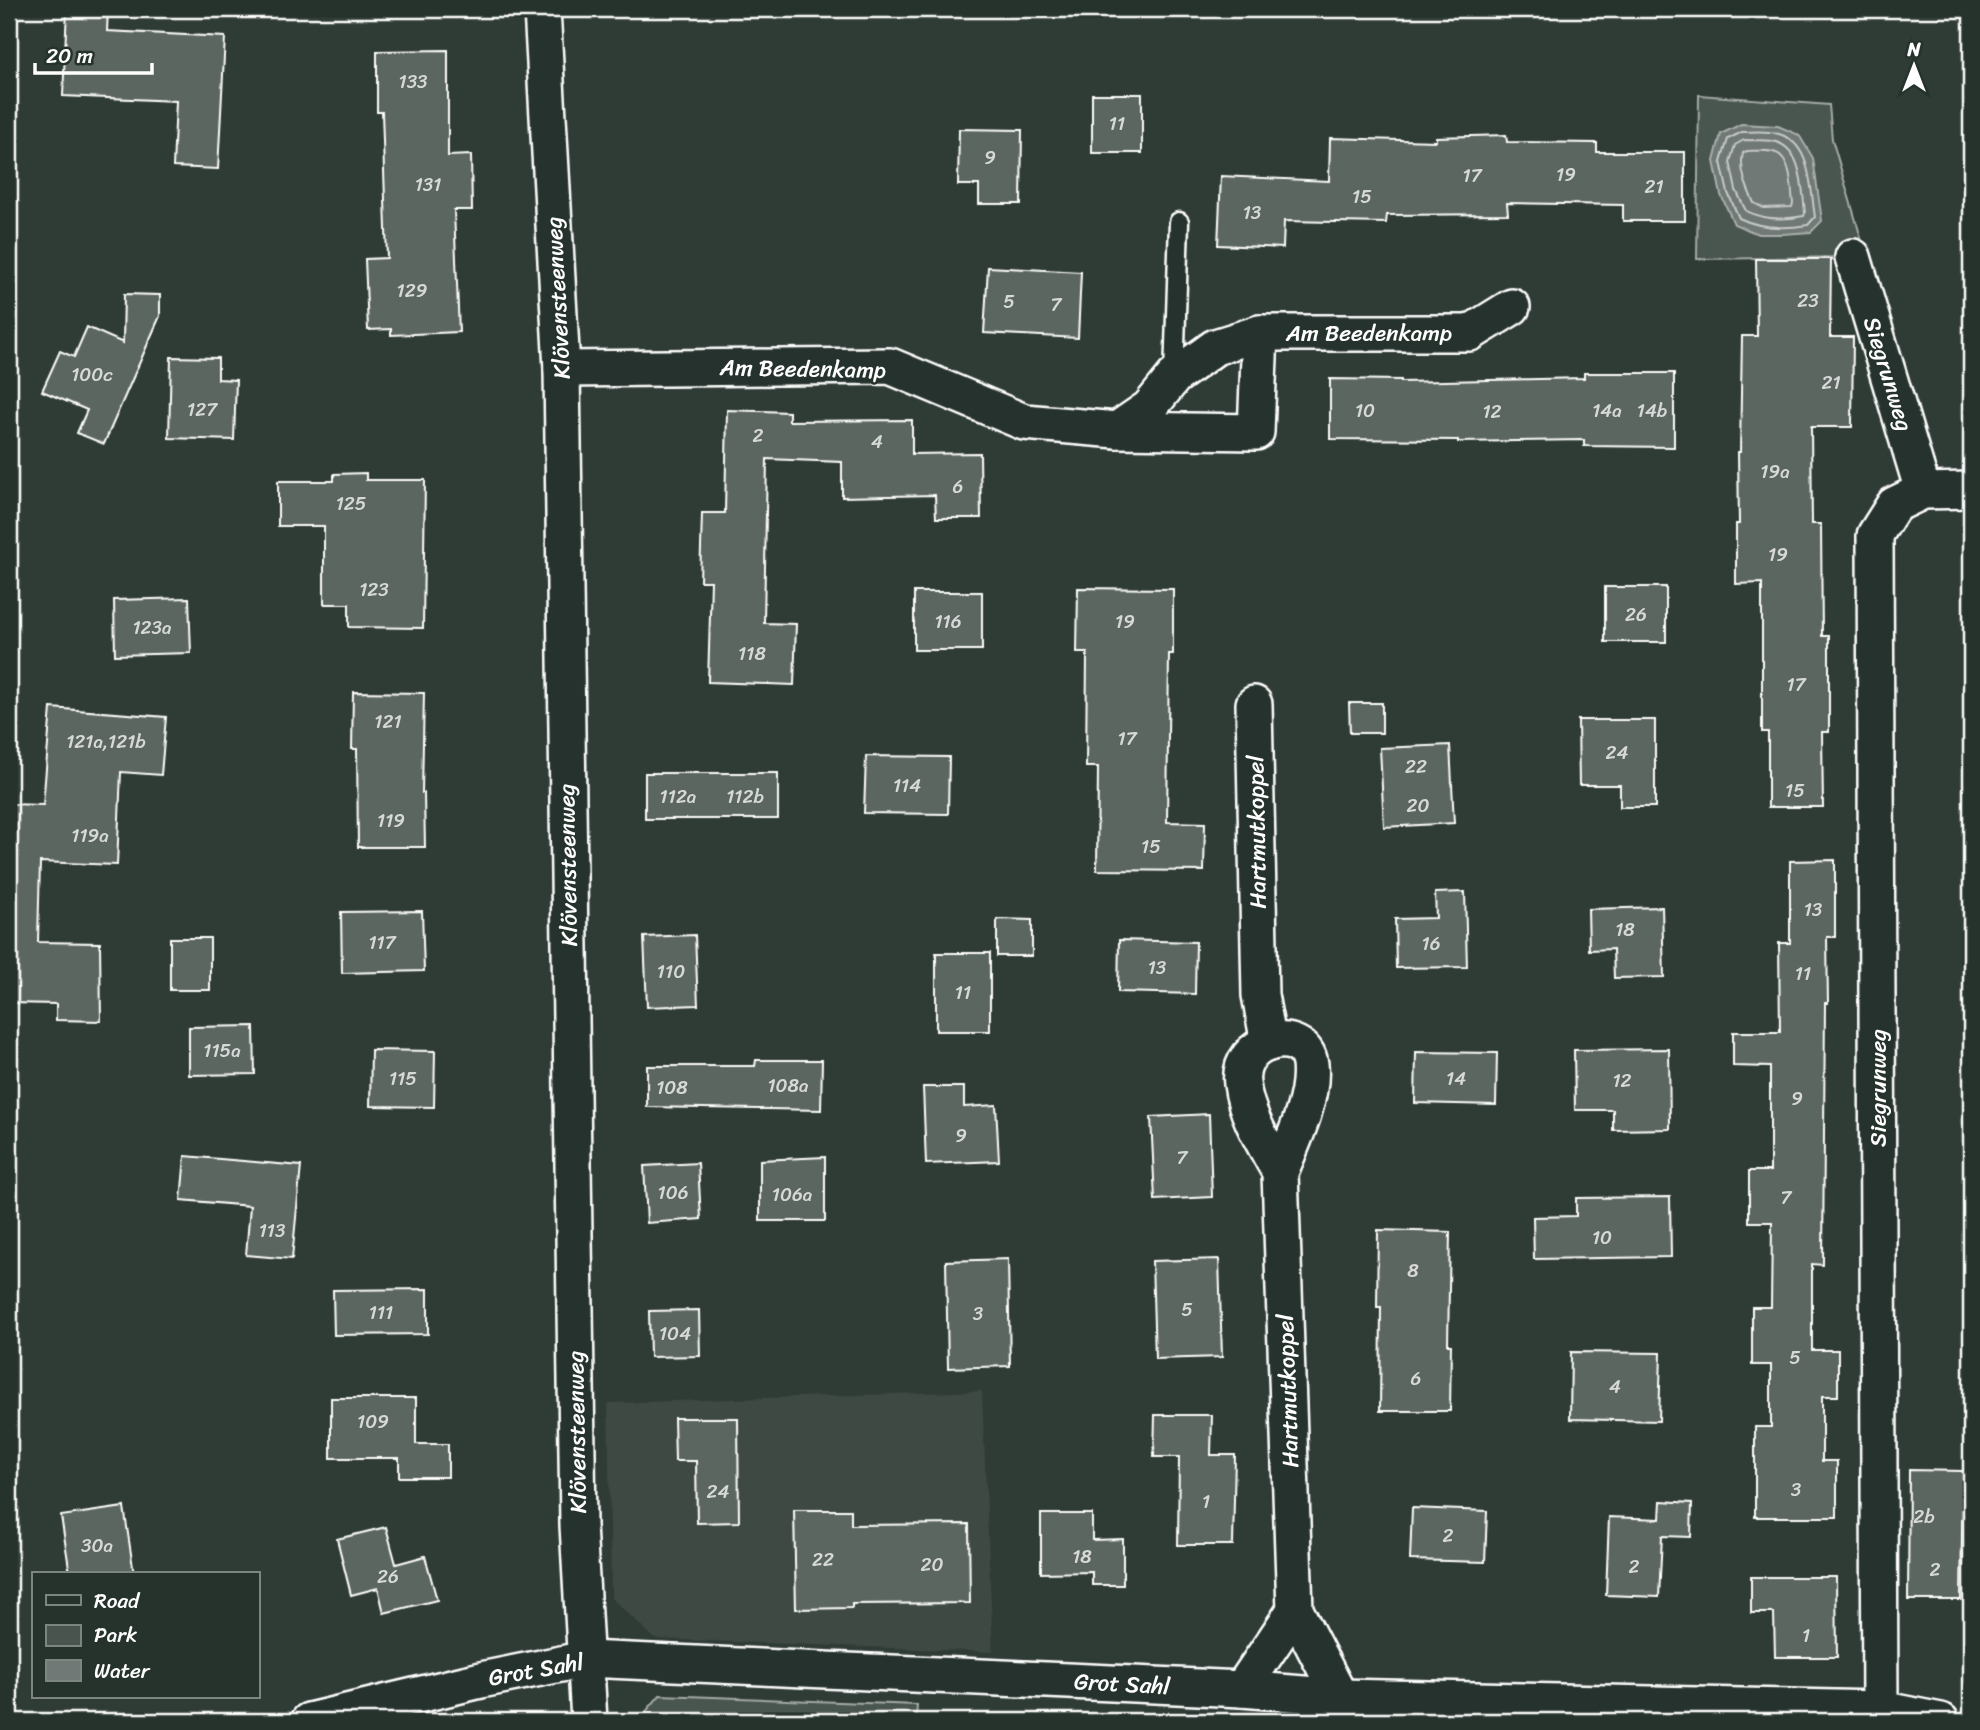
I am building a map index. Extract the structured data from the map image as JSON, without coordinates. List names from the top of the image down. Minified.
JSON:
{"streets":{"street":["Klövensteenweg","Am Beedenkamp","Siegrunweg","Hartmutkoppel","Grot Sahl"]},"crossings":[["Klövensteenweg","Am Beedenkamp"],["Klövensteenweg","Grot Sahl"],["Siegrunweg","Grot Sahl"],["Hartmutkoppel","Grot Sahl"]],"house_numbers":["133","11","9","19","17","131","21","15","13","129","23","5","7","100c","21","127","10","14a","14b","12","2","4","19a","6","125","19","123","26","116","19","123a","118","17","121","17","121a,121b","24","22","114","15","112a","112b","20","119","119a","15","13","18","117","16","13","110","11","11","115a","115","14","12","108a","108","9","9","7","106","106a","7","113","10","8","5","111","3","104","5","6","4","109","3","24","1","2b","2","30a","18","22","20","2","2","26","1"],"legend":["Road","Park","Water"],"scale_bar":"20 m","north":"top"}
